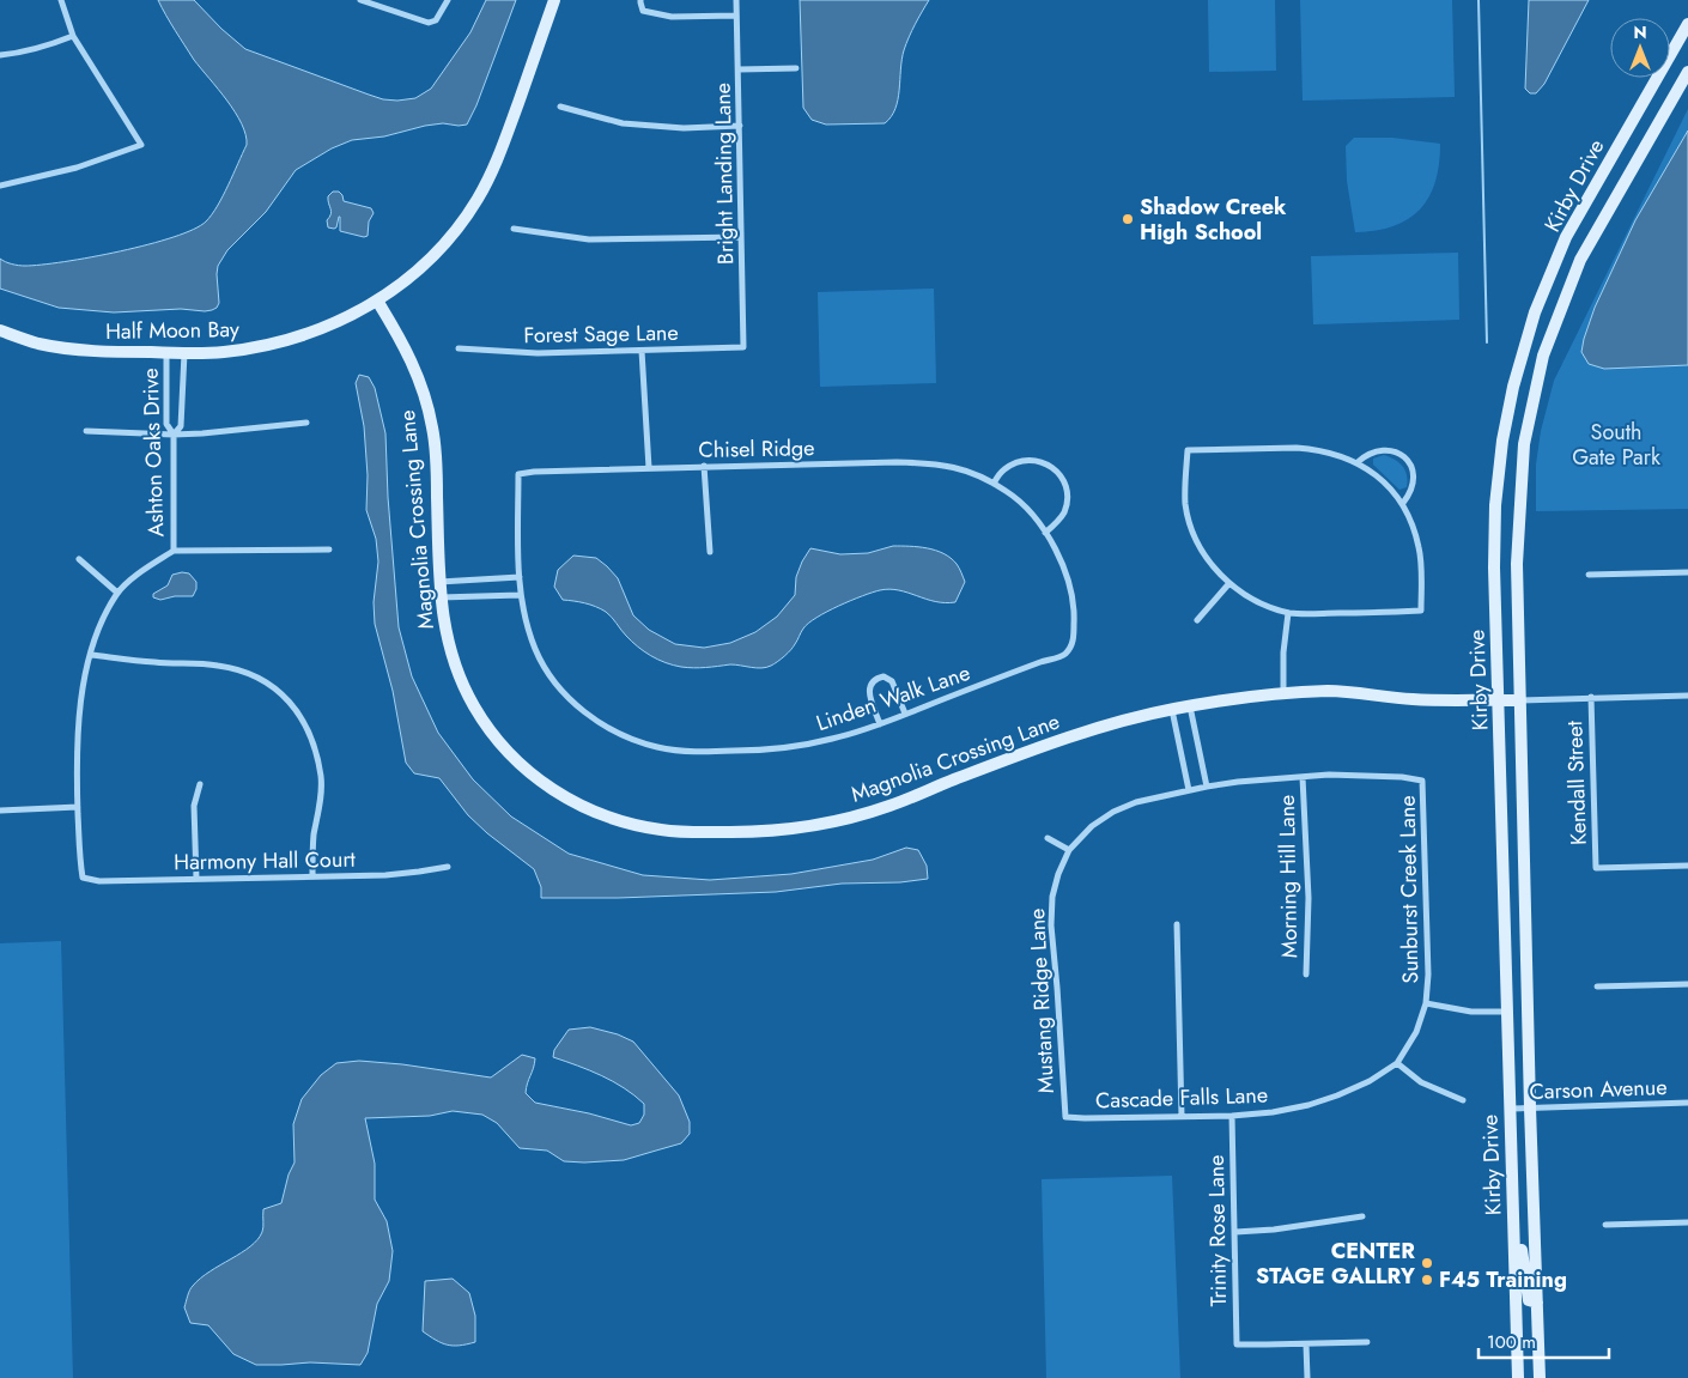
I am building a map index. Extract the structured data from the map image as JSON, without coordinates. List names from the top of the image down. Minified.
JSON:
{"streets":{"main road":["Kirby Drive","Half Moon Bay","Magnolia Crossing Lane"],"street":["Bright Landing Lane","Forest Sage Lane","Chisel Ridge","Ashton Oaks Drive","Linden Walk Lane","Kendall Street","Harmony Hall Court","Morning Hill Lane","Sunburst Creek Lane","Mustang Ridge Lane","Carson Avenue","Cascade Falls Lane","Trinity Rose Lane"]},"crossings":[["Bright Landing Lane","Forest Sage Lane"],["Kirby Drive","Magnolia Crossing Lane"],["Kirby Drive","Carson Avenue"],["Half Moon Bay","Ashton Oaks Drive"],["Half Moon Bay","Magnolia Crossing Lane"],["Chisel Ridge","Linden Walk Lane"],["Morning Hill Lane","Sunburst Creek Lane"],["Sunburst Creek Lane","Cascade Falls Lane"],["Mustang Ridge Lane","Cascade Falls Lane"],["Cascade Falls Lane","Trinity Rose Lane"]],"parks":["South Gate Park"],"places":["Shadow Creek High School","CENTER STAGE GALLRY","F45 Training"],"scale_bar":"100 m","north":"top"}
